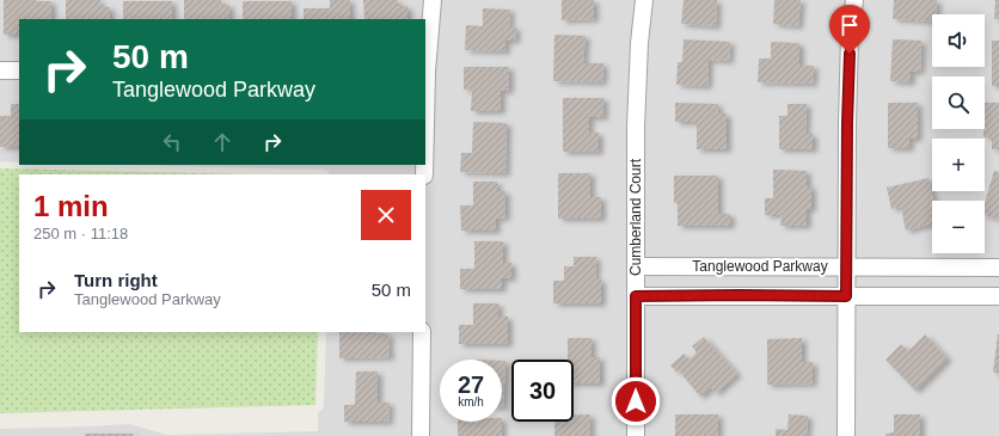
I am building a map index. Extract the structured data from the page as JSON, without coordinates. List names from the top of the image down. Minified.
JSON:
{"streets":{"street":["Cumberland Court","Tanglewood Parkway"]},"crossings":[["Cumberland Court","Tanglewood Parkway"]],"page":{"map_buttons":["+","−"],"turn":["50 m","Tanglewood Parkway"],"heading":["1 min","250 m · 11:18"],"list":[{"name":"Turn right","note":"Tanglewood Parkway","value":"50 m"}],"speed":"27 km/h","limit":"30"}}
